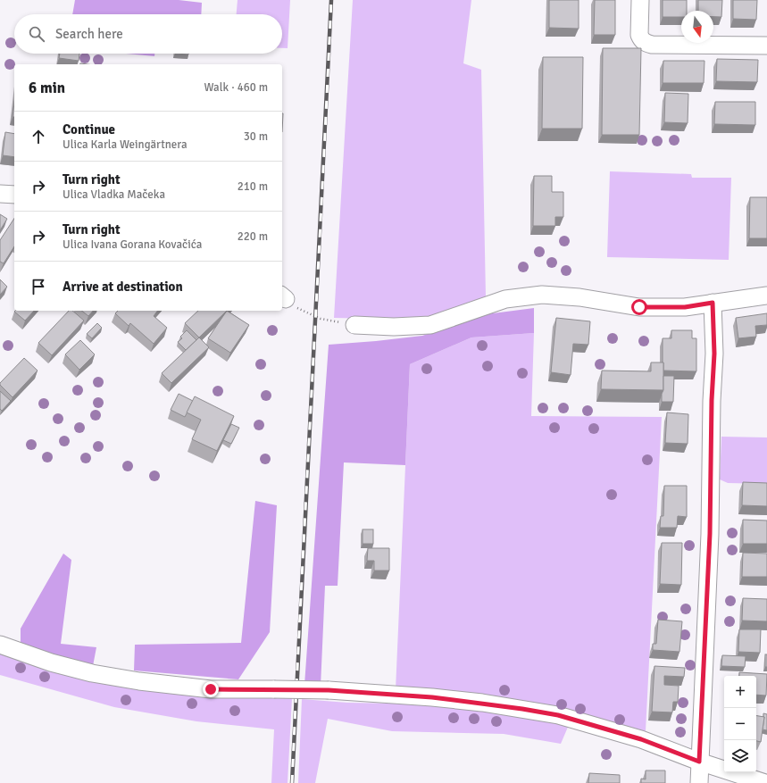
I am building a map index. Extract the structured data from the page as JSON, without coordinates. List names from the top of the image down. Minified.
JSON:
{"north":"bottom","page":{"search":"Search here","heading":["6 min","Walk · 460 m"],"list":[["Continue","Ulica Karla Weingärtnera","30 m"],["Turn right","Ulica Vladka Mačeka","210 m"],["Turn right","Ulica Ivana Gorana Kovačića","220 m"],"Arrive at destination"],"map_buttons":["+","−"]}}
